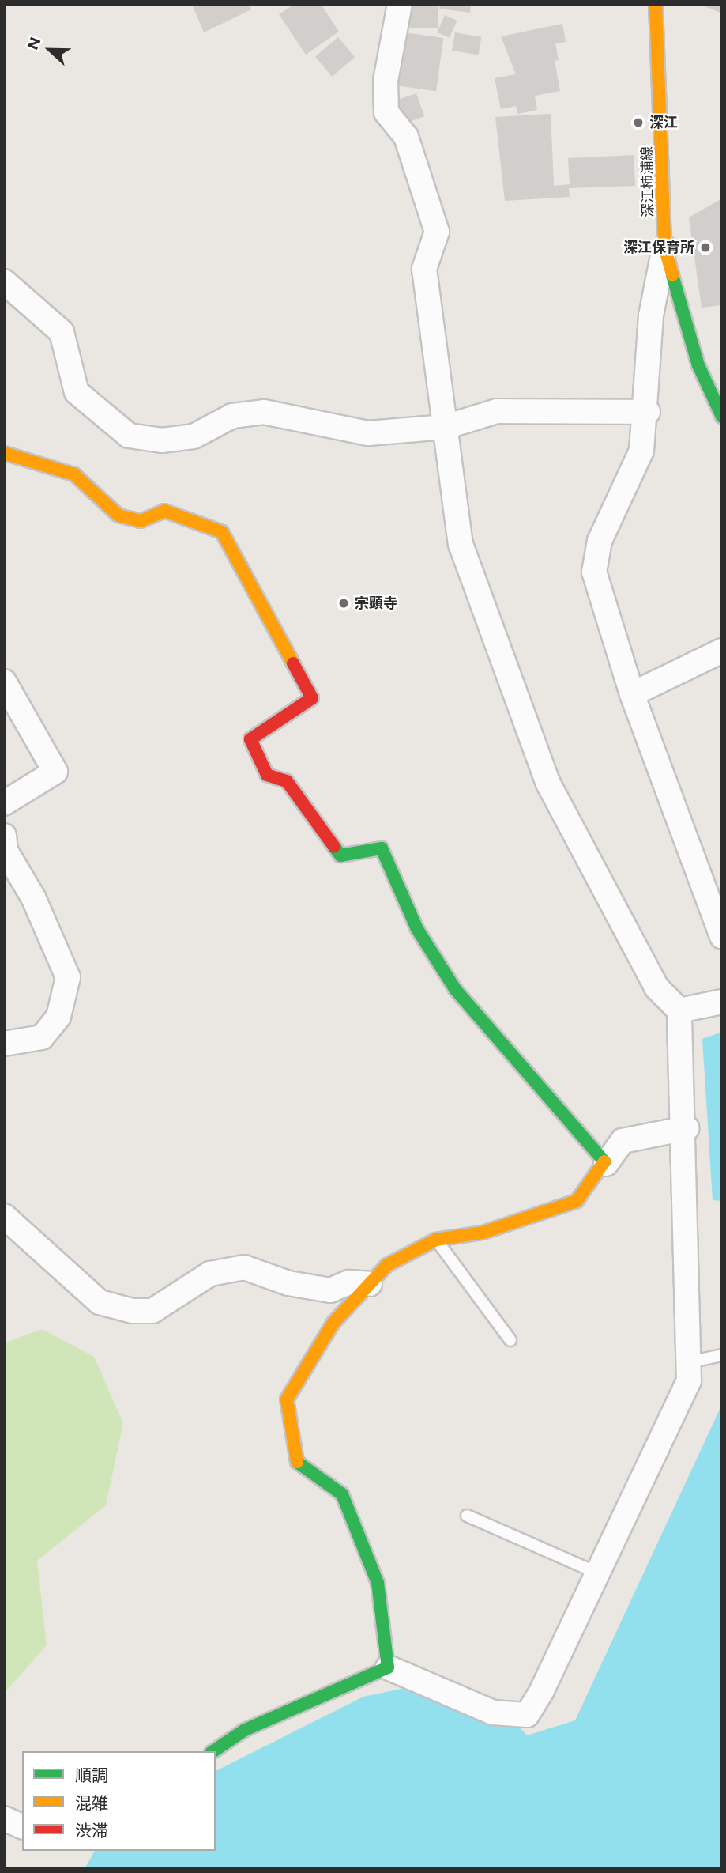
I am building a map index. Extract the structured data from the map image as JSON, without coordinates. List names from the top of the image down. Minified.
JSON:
{"streets":{"street":["深江柿浦線"]},"places":["深江","深江保育所","宗顕寺"],"legend":["順調","混雑","渋滞"],"north":"left"}
